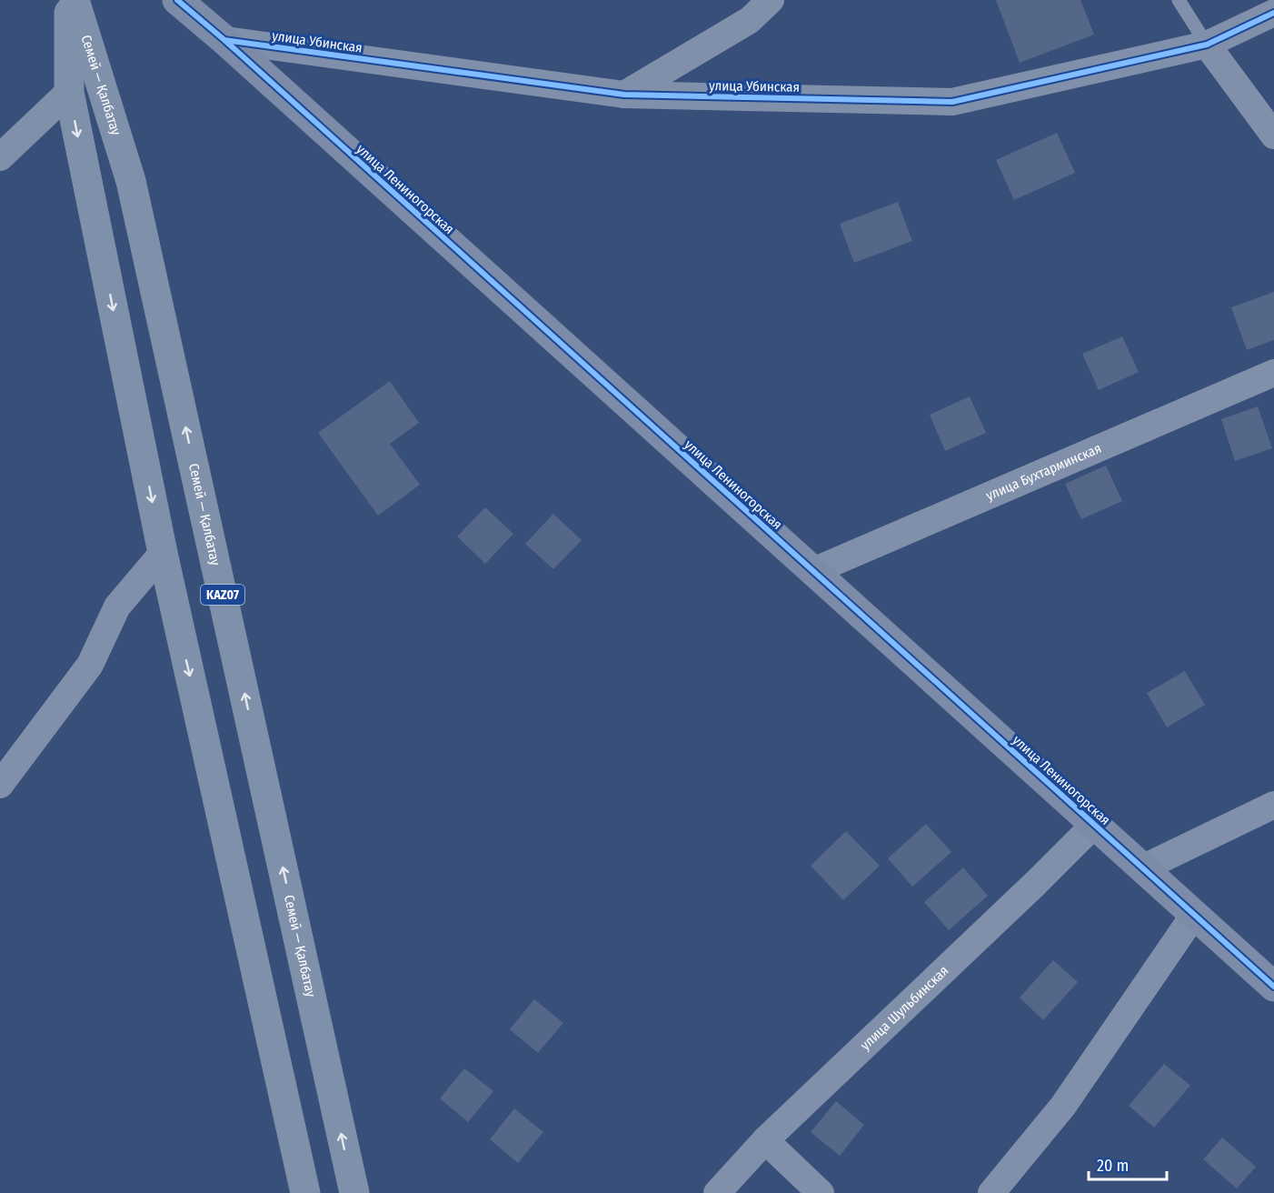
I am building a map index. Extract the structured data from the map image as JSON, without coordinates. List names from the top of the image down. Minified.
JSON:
{"streets":{"highway":["Семей — Қалбатау","KAZ07"],"street":["улица Убинская","улица Лениногорская","улица Бухтарминская","улица Шульбинская"]},"crossings":[["улица Убинская","улица Лениногорская"],["улица Лениногорская","улица Бухтарминская"],["улица Лениногорская","улица Шульбинская"]],"scale_bar":"20 m"}
